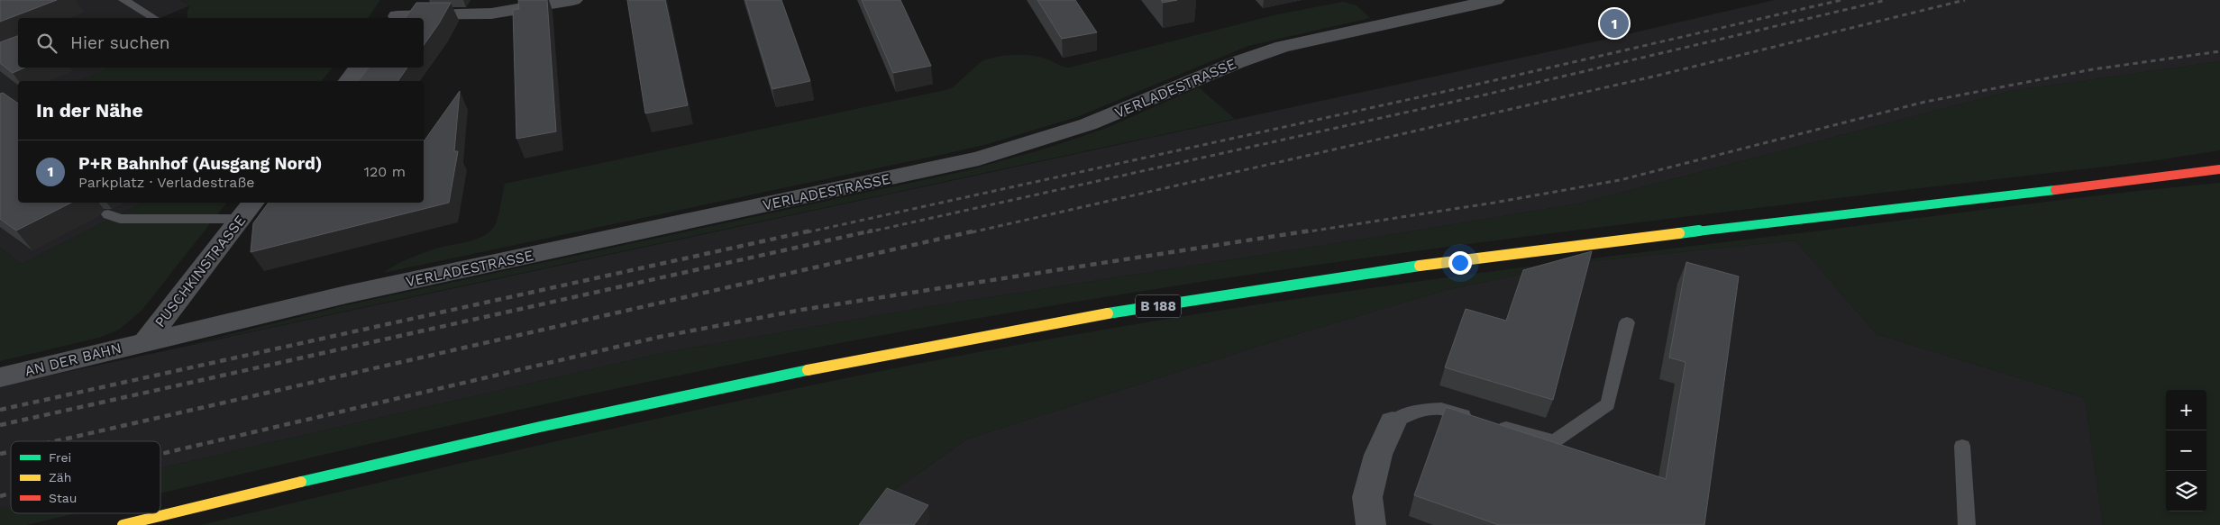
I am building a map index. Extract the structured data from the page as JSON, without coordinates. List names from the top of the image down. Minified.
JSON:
{"streets":{"main road":["B 188"],"street":["VERLADESTRASSE","PUSCHKINSTRASSE","AN DER BAHN"]},"crossings":[["VERLADESTRASSE","PUSCHKINSTRASSE"],["VERLADESTRASSE","AN DER BAHN"],["PUSCHKINSTRASSE","AN DER BAHN"]],"legend":["Frei","Zäh","Stau"],"page":{"pins":"1","search":"Hier suchen","heading":"In der Nähe","list":[{"mark":"1","name":"P+R Bahnhof (Ausgang Nord)","note":"Parkplatz · Verladestraße","value":"120 m"}],"map_buttons":["+","−"]}}
